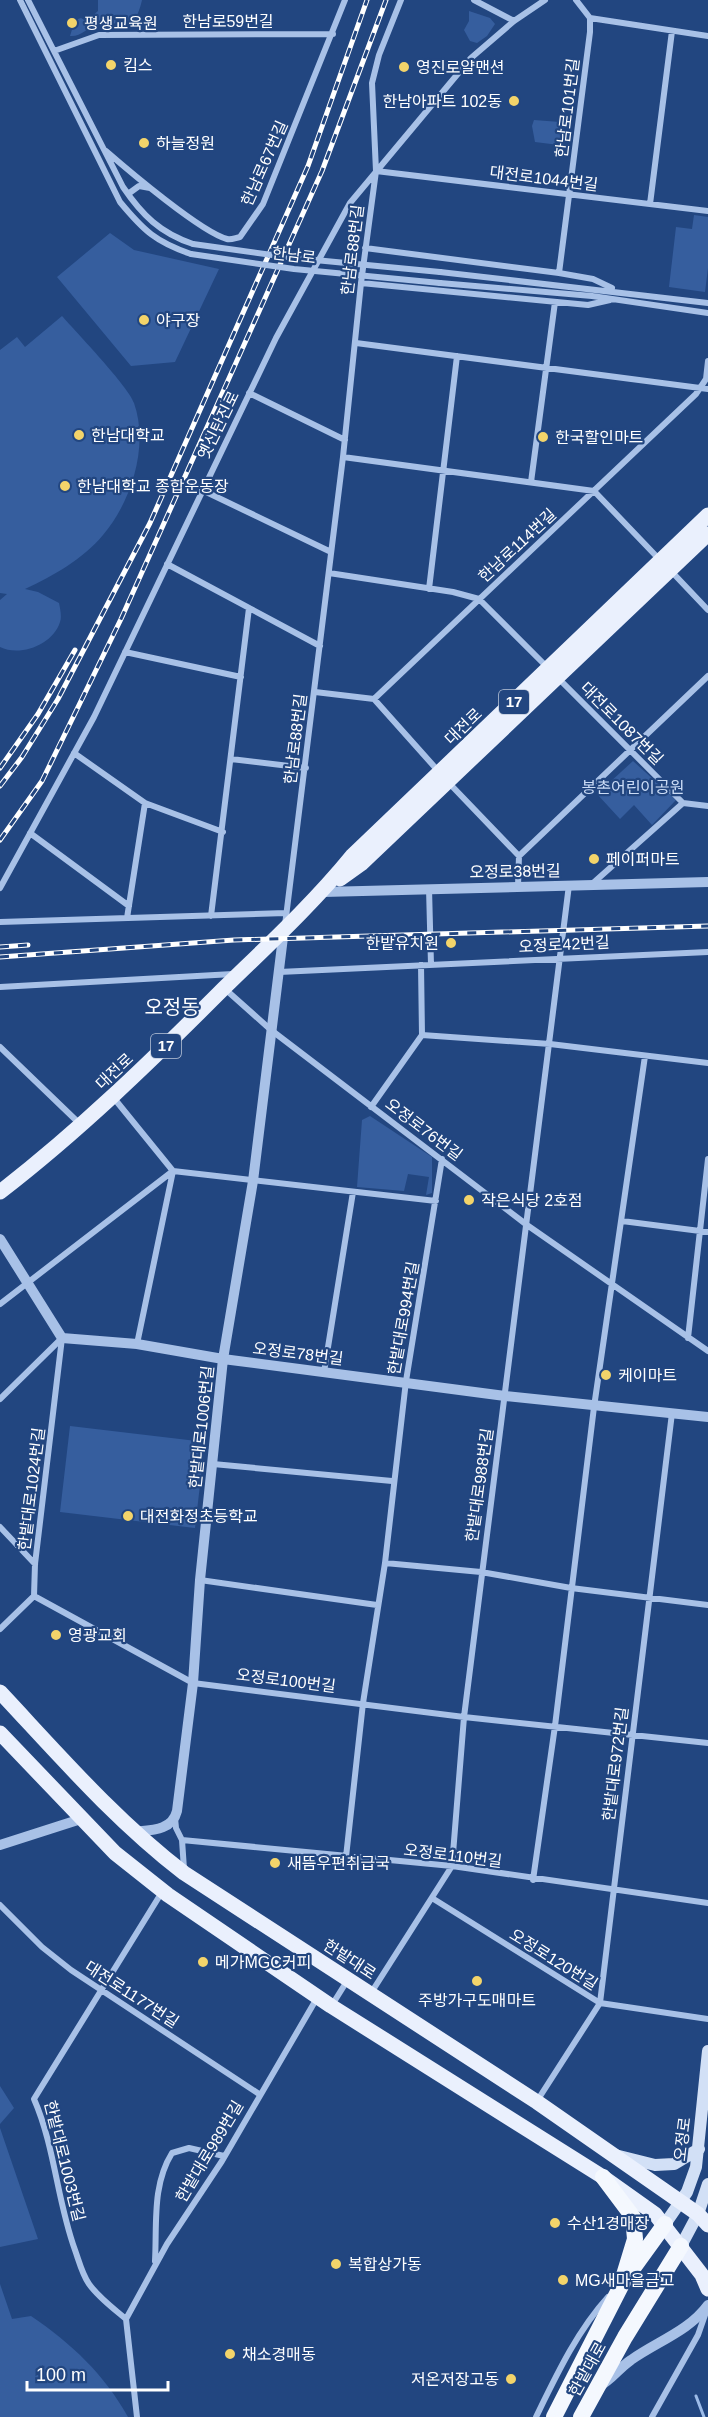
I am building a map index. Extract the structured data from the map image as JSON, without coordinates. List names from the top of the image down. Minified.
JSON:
{"streets":{"highway":["한밭대로"],"main road":["17","대전로","오정로"],"street":["한남로59번길","한남로101번길","한남로67번길","대전로1044번길","한남로88번길","한남로","옛신탄진로","한남로114번길","대전로1087번길","오정로38번길","오정로42번길","오정로76번길","한밭대로994번길","오정로78번길","한밭대로1006번길","한밭대로988번길","한밭대로1024번길","오정로100번길","한밭대로972번길","오정로110번길","오정로120번길","대전로1177번길","한밭대로989번길","한밭대로1003번길"]},"crossings":[["한남로59번길","한남로67번길"],["한남로59번길","한남로"],["한남로101번길","대전로1044번길"],["한남로67번길","한남로"],["대전로1044번길","한남로88번길"],["대전로1044번길","옛신탄진로"],["한남로88번길","옛신탄진로"],["한남로88번길","대전로"],["한남로88번길","한밭대로1006번길"],["한남로114번길","대전로1087번길"],["대전로1087번길","대전로"],["대전로","오정로38번길"],["대전로","오정로76번길"],["대전로","한밭대로1006번길"],["오정로38번길","한밭대로988번길"],["오정로42번길","한밭대로1006번길"],["오정로42번길","한밭대로988번길"],["오정로76번길","한밭대로994번길"],["오정로76번길","한밭대로1006번길"],["오정로76번길","한밭대로988번길"],["한밭대로994번길","오정로78번길"],["한밭대로994번길","오정로100번길"],["한밭대로994번길","오정로110번길"],["오정로78번길","한밭대로1006번길"],["오정로78번길","한밭대로988번길"],["오정로78번길","한밭대로1024번길"],["오정로78번길","한밭대로972번길"],["한밭대로1006번길","오정로100번길"],["한밭대로988번길","오정로100번길"],["한밭대로988번길","오정로110번길"],["한밭대로988번길","한밭대로"],["한밭대로988번길","오정로120번길"],["한밭대로1024번길","오정로100번길"],["오정로100번길","한밭대로972번길"],["한밭대로972번길","오정로110번길"],["한밭대로972번길","한밭대로"],["한밭대로972번길","오정로120번길"],["한밭대로","오정로"],["대전로1177번길","한밭대로989번길"],["대전로1177번길","한밭대로1003번길"],["한밭대로989번길","한밭대로1003번길"]],"districts":["오정동"],"parks":["봉촌어린이공원"],"places":["평생교육원","킴스","영진로얄맨션","한남아파트 102동","하늘정원","야구장","한남대학교","한국할인마트","한남대학교 종합운동장","페이퍼마트","한밭유치원","작은식당 2호점","케이마트","대전화정초등학교","영광교회","새뜸우편취급국","메가MGC커피","주방가구도매마트","수산1경매장","복합상가동","MG새마을금고","채소경매동","저온저장고동"],"scale_bar":"100 m"}
